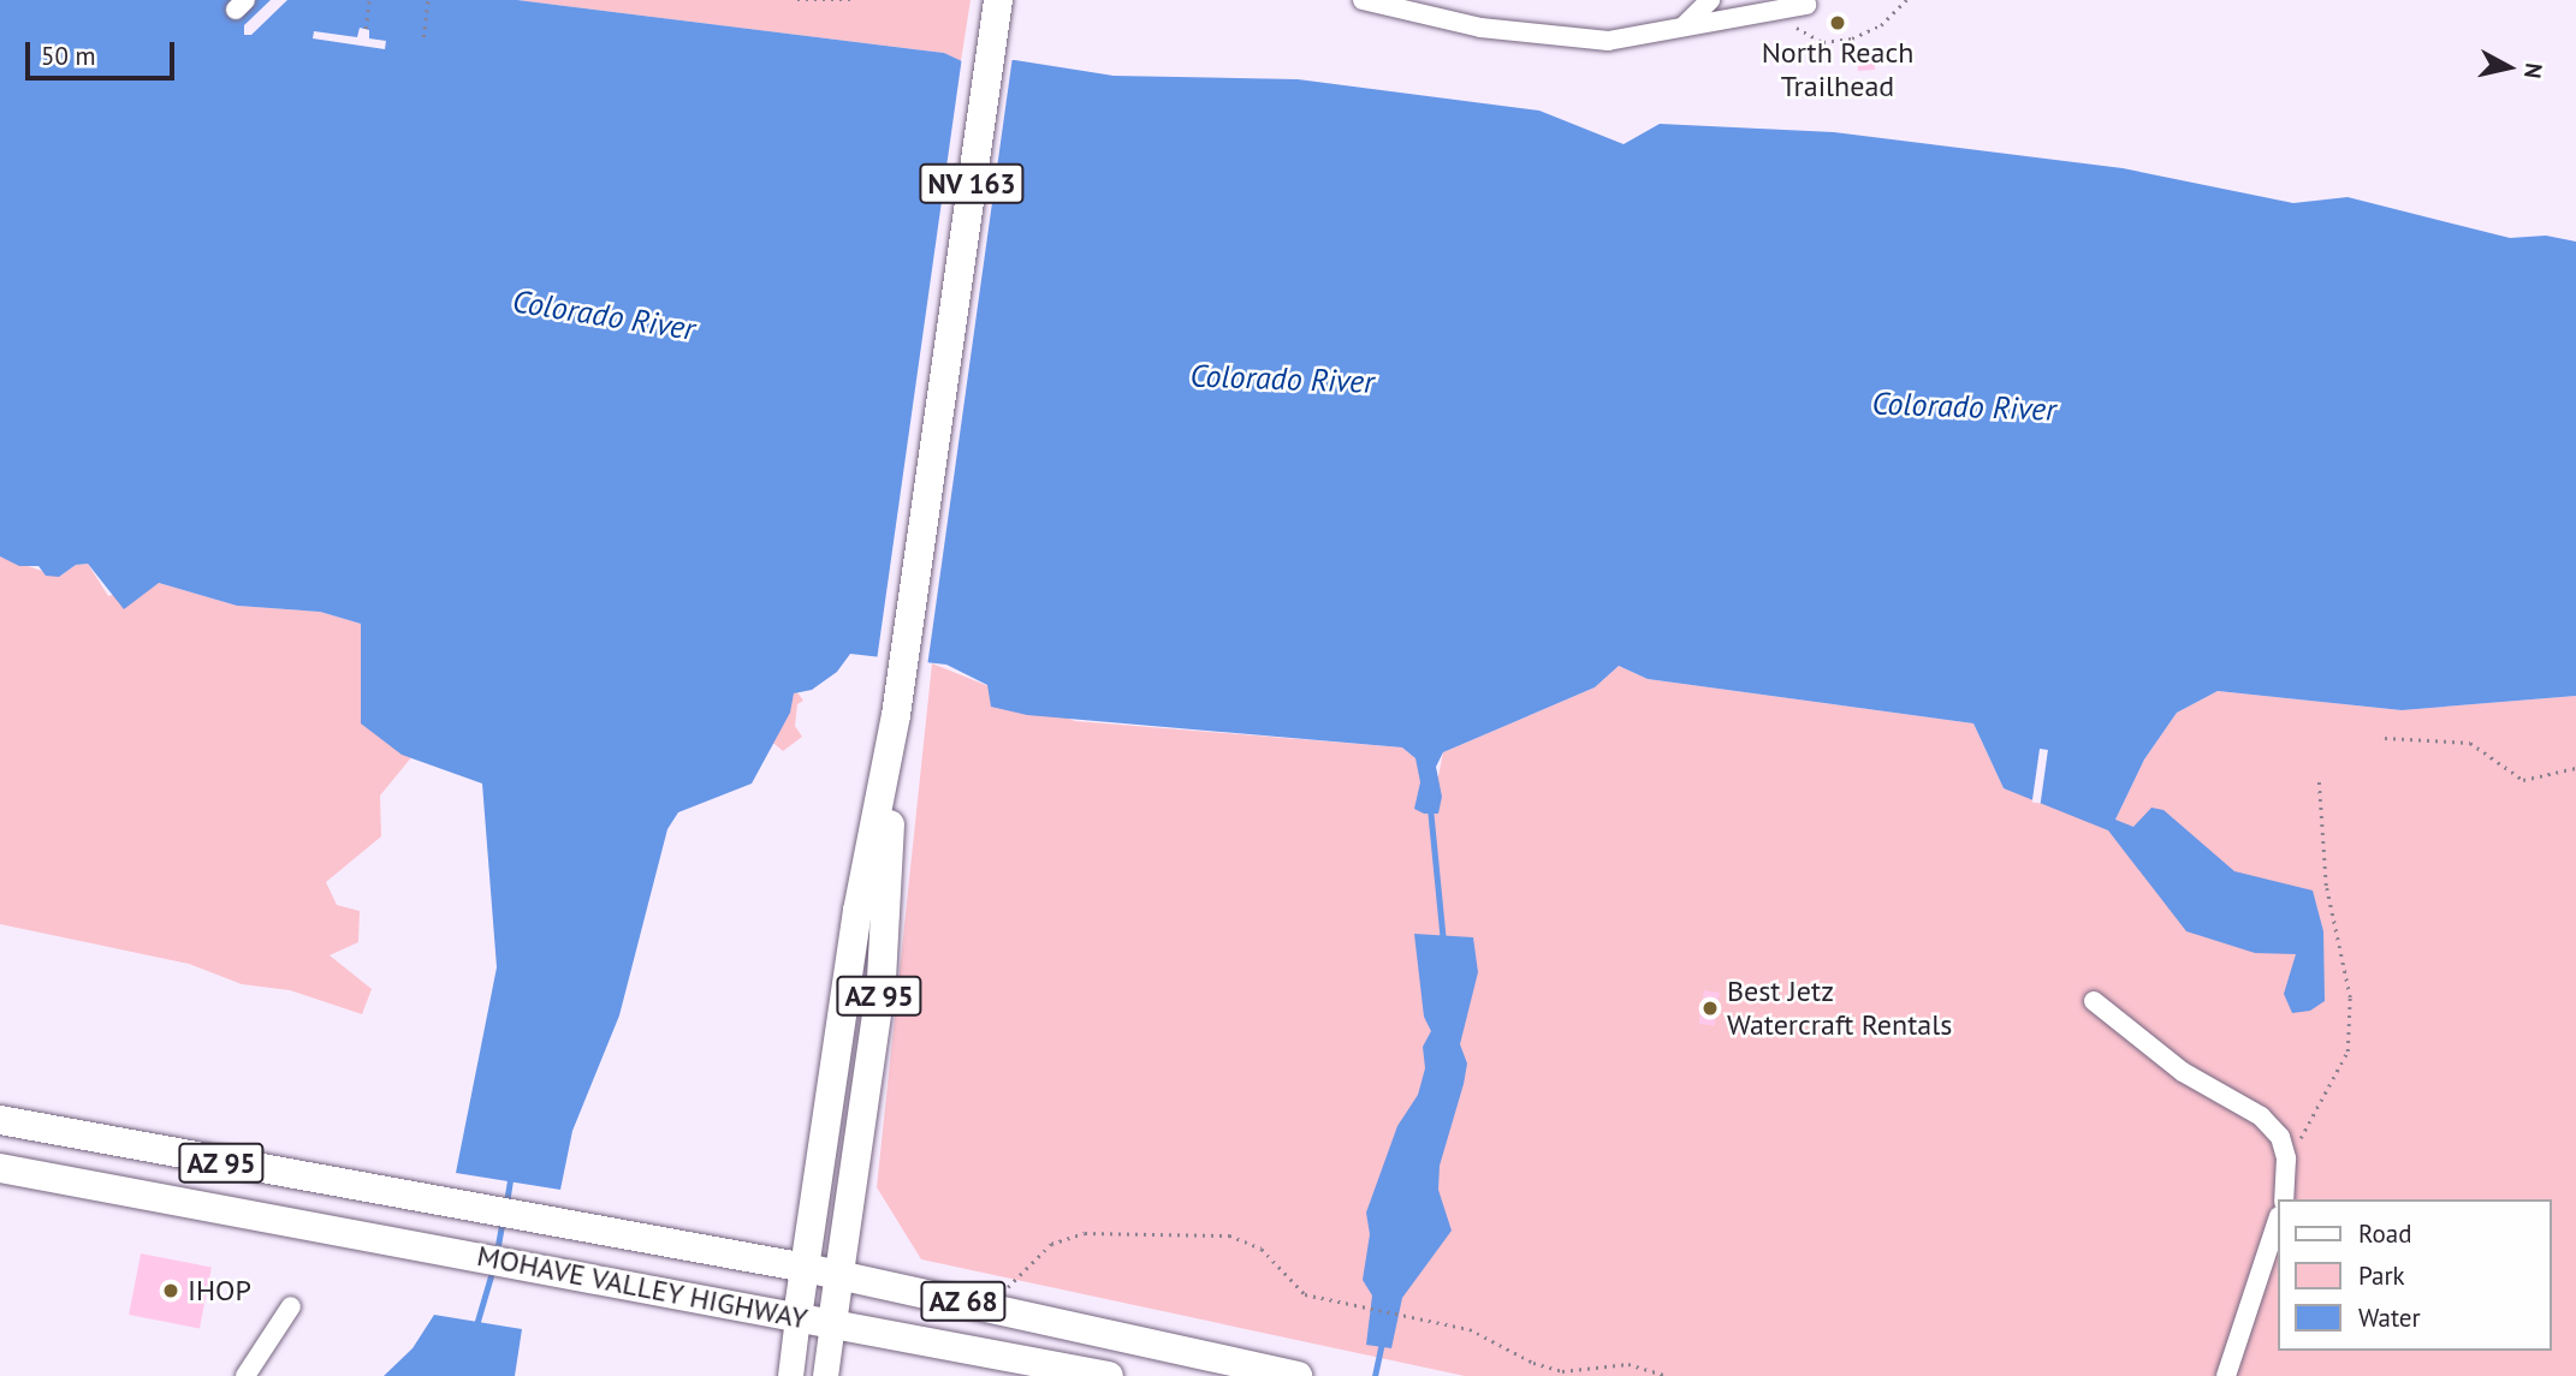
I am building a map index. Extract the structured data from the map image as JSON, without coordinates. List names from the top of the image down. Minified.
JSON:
{"streets":{"highway":["NV 163","AZ 95","MOHAVE VALLEY HIGHWAY","AZ 68"]},"crossings":[["NV 163","MOHAVE VALLEY HIGHWAY"],["MOHAVE VALLEY HIGHWAY","AZ 68"]],"water":["Colorado River"],"places":["North Reach Trailhead","Best Jetz Watercraft Rentals","IHOP"],"legend":["Road","Park","Water"],"scale_bar":"50 m","north":"right"}
